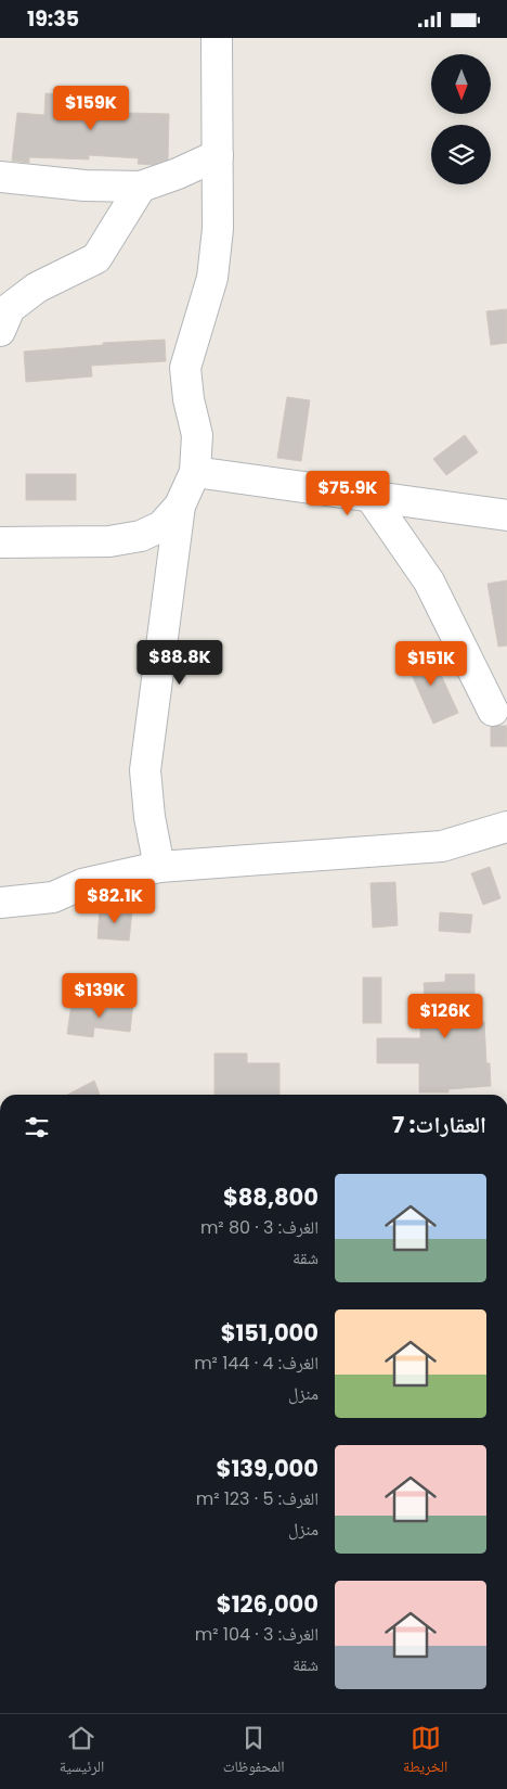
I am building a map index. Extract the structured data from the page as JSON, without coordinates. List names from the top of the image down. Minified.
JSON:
{"north":"bottom","page":{"status":"19:35","price":["$159K","$75.9K","$88.8K","$151K","$82.1K","$139K","$126K"],"heading":"العقارات: 7","list":[{"name":"$88,800","note":"الغرف: 3 · 80 m² · شقة"},{"name":"$151,000","note":"الغرف: 4 · 144 m² · منزل"},{"name":"$139,000","note":"الغرف: 5 · 123 m² · منزل"},{"name":"$126,000","note":"الغرف: 3 · 104 m² · شقة"}],"tabs":["الخريطة","المحفوظات","الرئيسية"]}}
